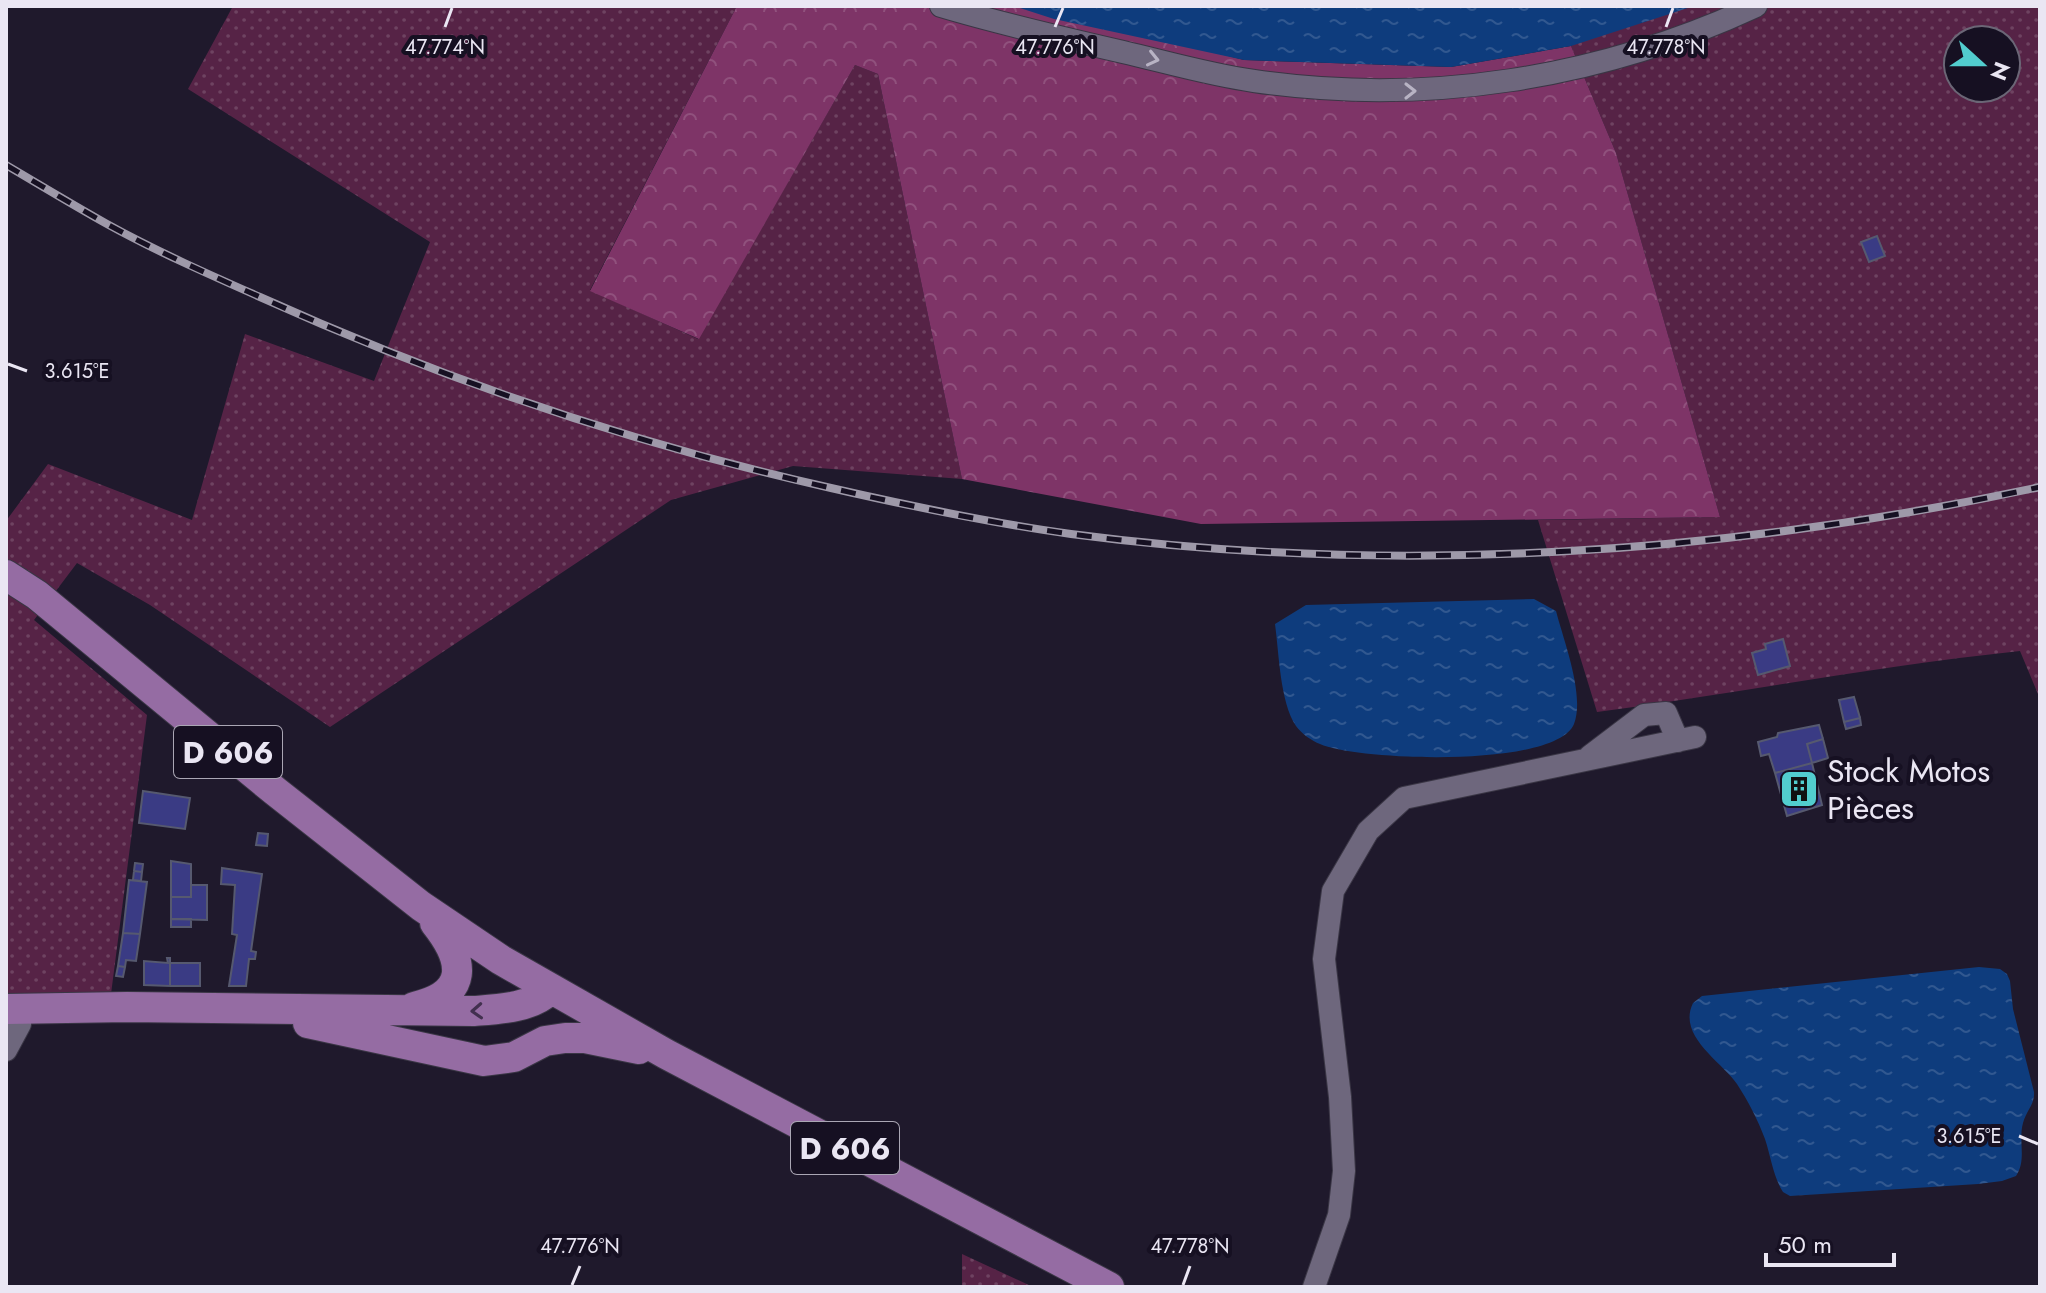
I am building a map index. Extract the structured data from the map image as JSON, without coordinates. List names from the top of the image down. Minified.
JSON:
{"streets":{"main road":["D 606"]},"places":{"building":["Stock Motos Pièces"]},"scale_bar":"50 m","north":"right","coordinates":["47.774°N","47.776°N","47.778°N","3.615°E"]}
